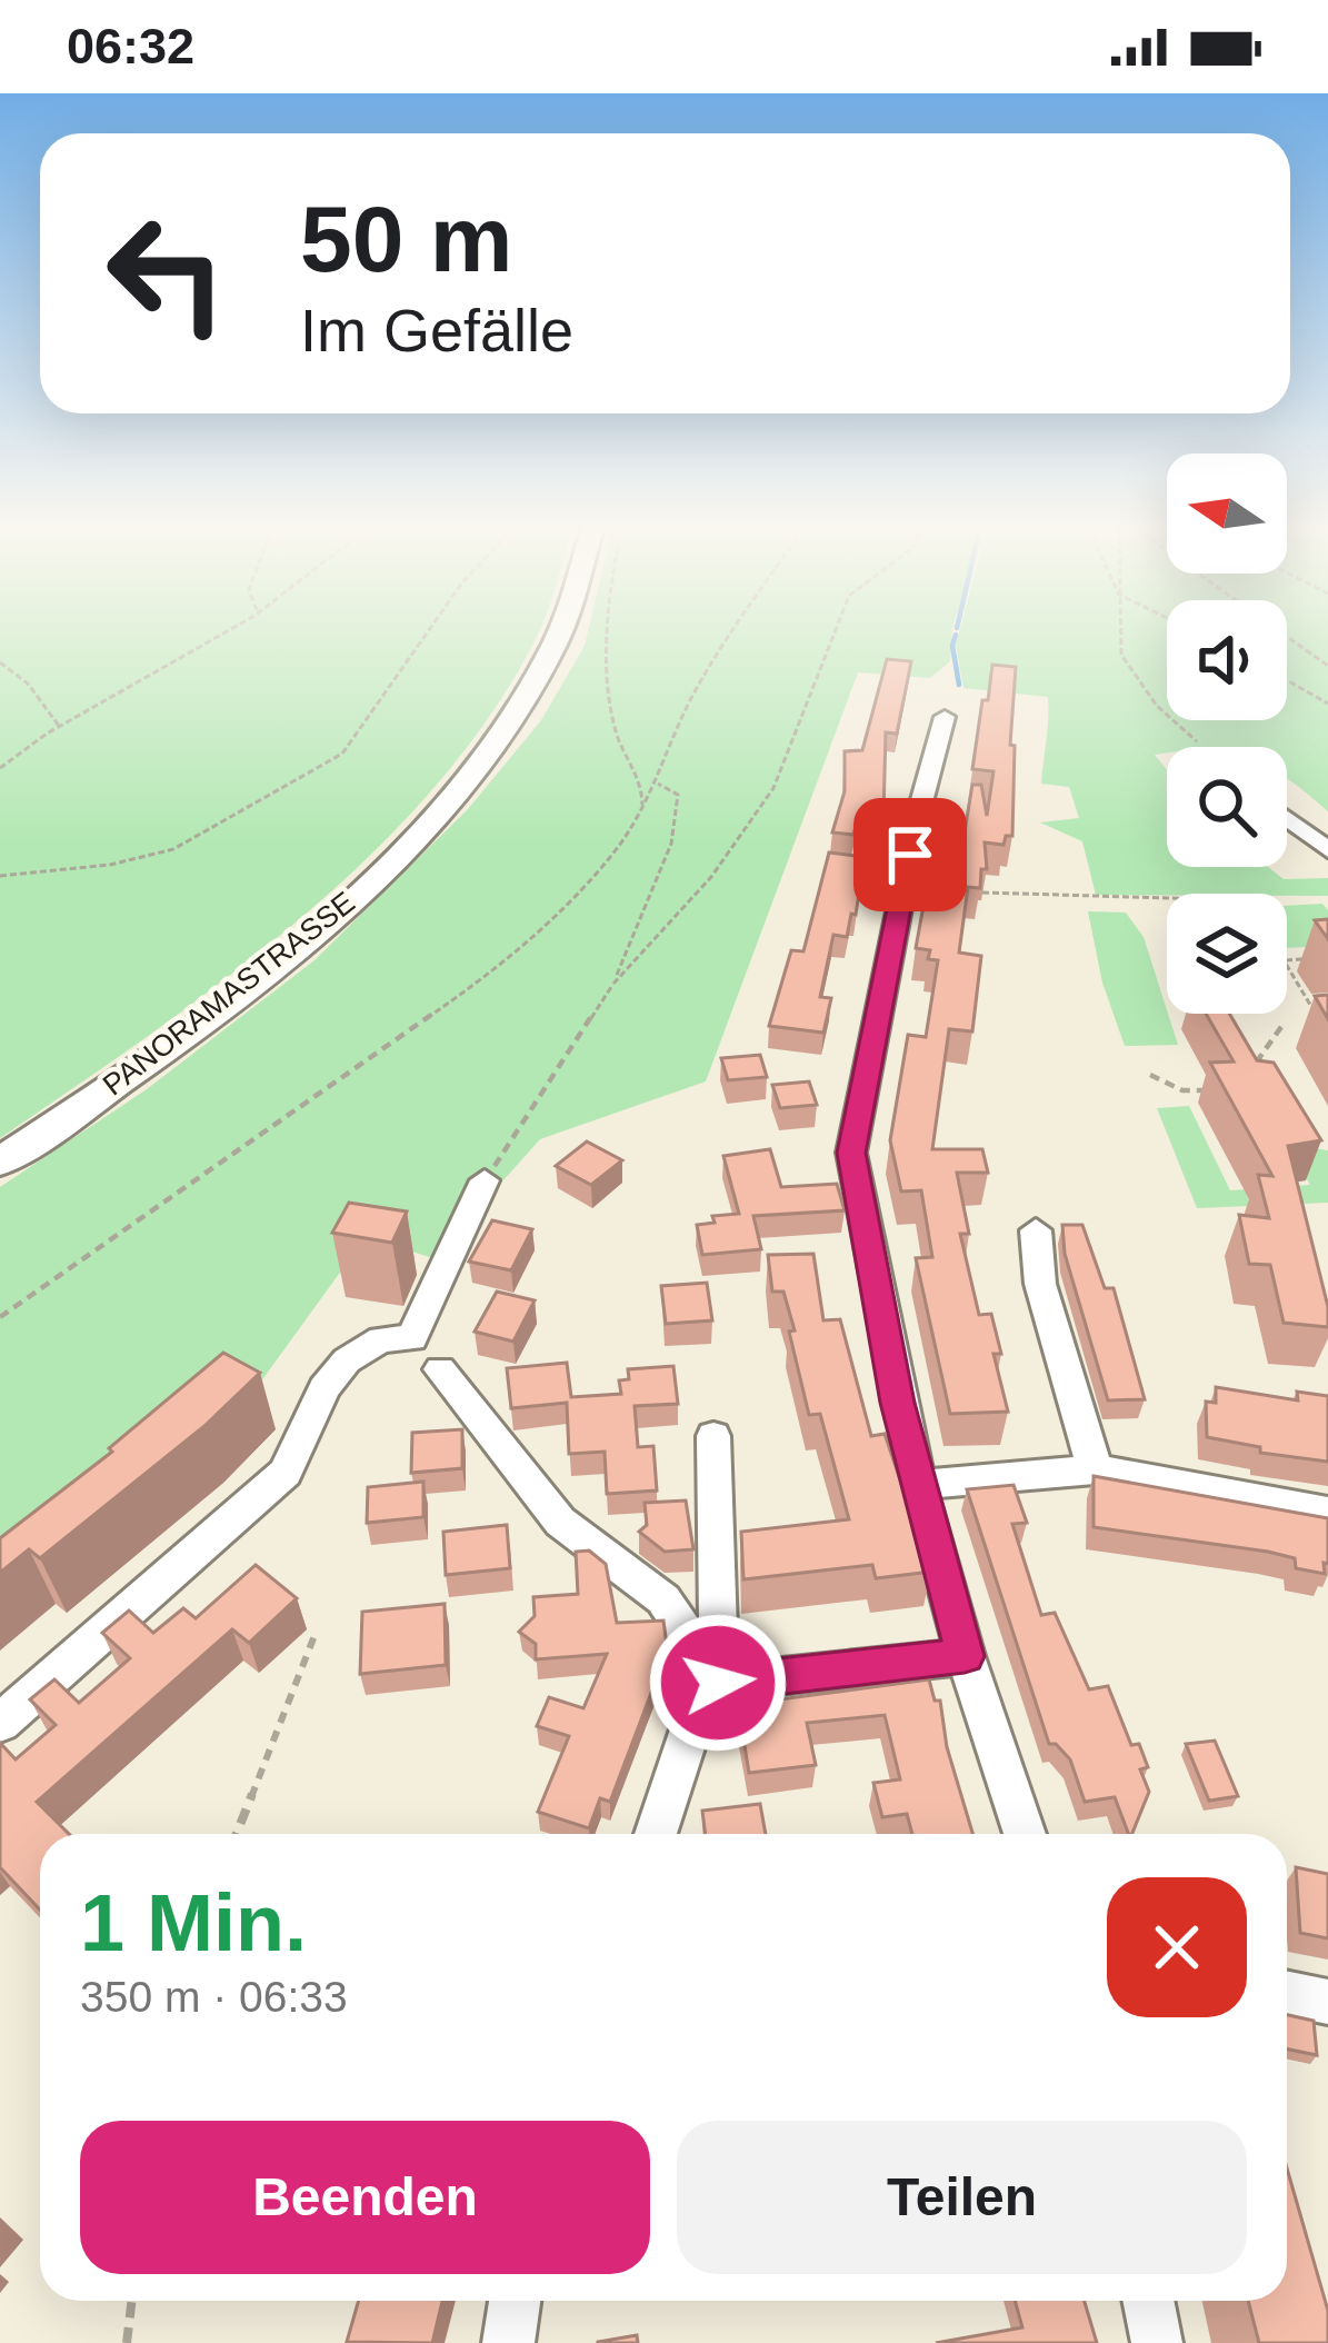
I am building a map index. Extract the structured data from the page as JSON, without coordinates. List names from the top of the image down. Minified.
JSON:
{"streets":{"main road":["PANORAMASTRASSE"]},"north":"left","page":{"status":"06:32","turn":["50 m","Im Gefälle"],"heading":["1 Min.","350 m · 06:33"],"buttons":["Beenden","Teilen"]}}
